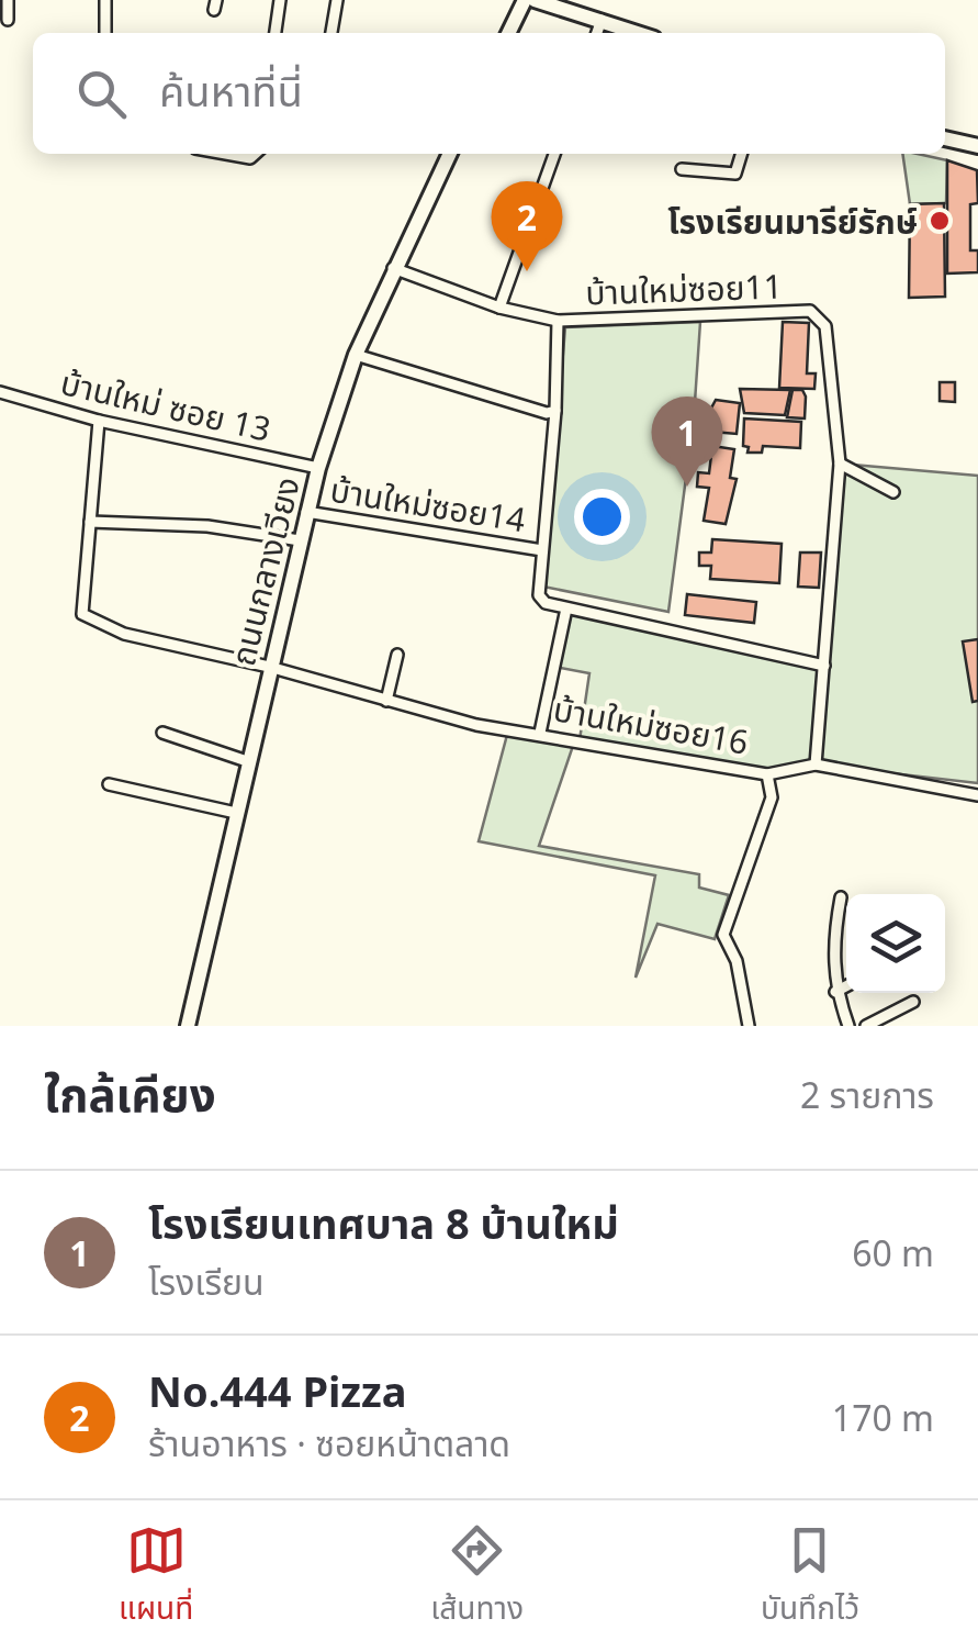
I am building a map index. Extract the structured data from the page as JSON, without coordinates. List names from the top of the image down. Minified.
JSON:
{"streets":{"main road":["ถนนกลางเวียง"],"street":["บ้านใหม่ซอย11","บ้านใหม่ ซอย 13","บ้านใหม่ซอย14","บ้านใหม่ซอย16"]},"crossings":[["บ้านใหม่ซอย11","ถนนกลางเวียง"],["บ้านใหม่ ซอย 13","ถนนกลางเวียง"],["บ้านใหม่ซอย14","ถนนกลางเวียง"],["ถนนกลางเวียง","บ้านใหม่ซอย16"]],"places":["โรงเรียนมารีย์รักษ์"],"page":{"search":"ค้นหาที่นี่","pins":["2","1"],"heading":["ใกล้เคียง","2 รายการ"],"list":[{"mark":"1","name":"โรงเรียนเทศบาล 8 บ้านใหม่","note":"โรงเรียน","value":"60 m"},{"mark":"2","name":"No.444 Pizza","note":"ร้านอาหาร · ซอยหน้าตลาด","value":"170 m"}],"nav":["แผนที่","เส้นทาง","บันทึกไว้"]}}
